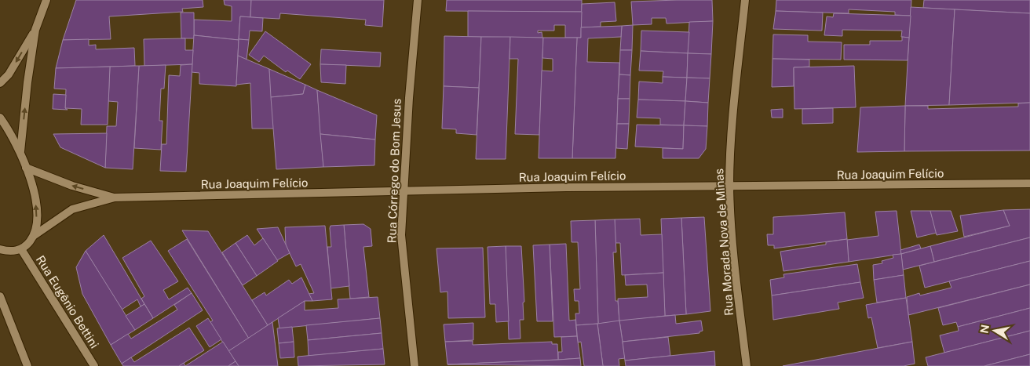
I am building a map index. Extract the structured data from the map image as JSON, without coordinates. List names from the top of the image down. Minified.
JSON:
{"streets":{"street":["Rua Córrego do Bom Jesus","Rua Joaquim Felício","Rua Morada Nova de Minas","Rua Eugênio Bettini"]},"crossings":[["Rua Córrego do Bom Jesus","Rua Joaquim Felício"],["Rua Joaquim Felício","Rua Morada Nova de Minas"],["Rua Joaquim Felício","Rua Eugênio Bettini"]],"north":"left"}
